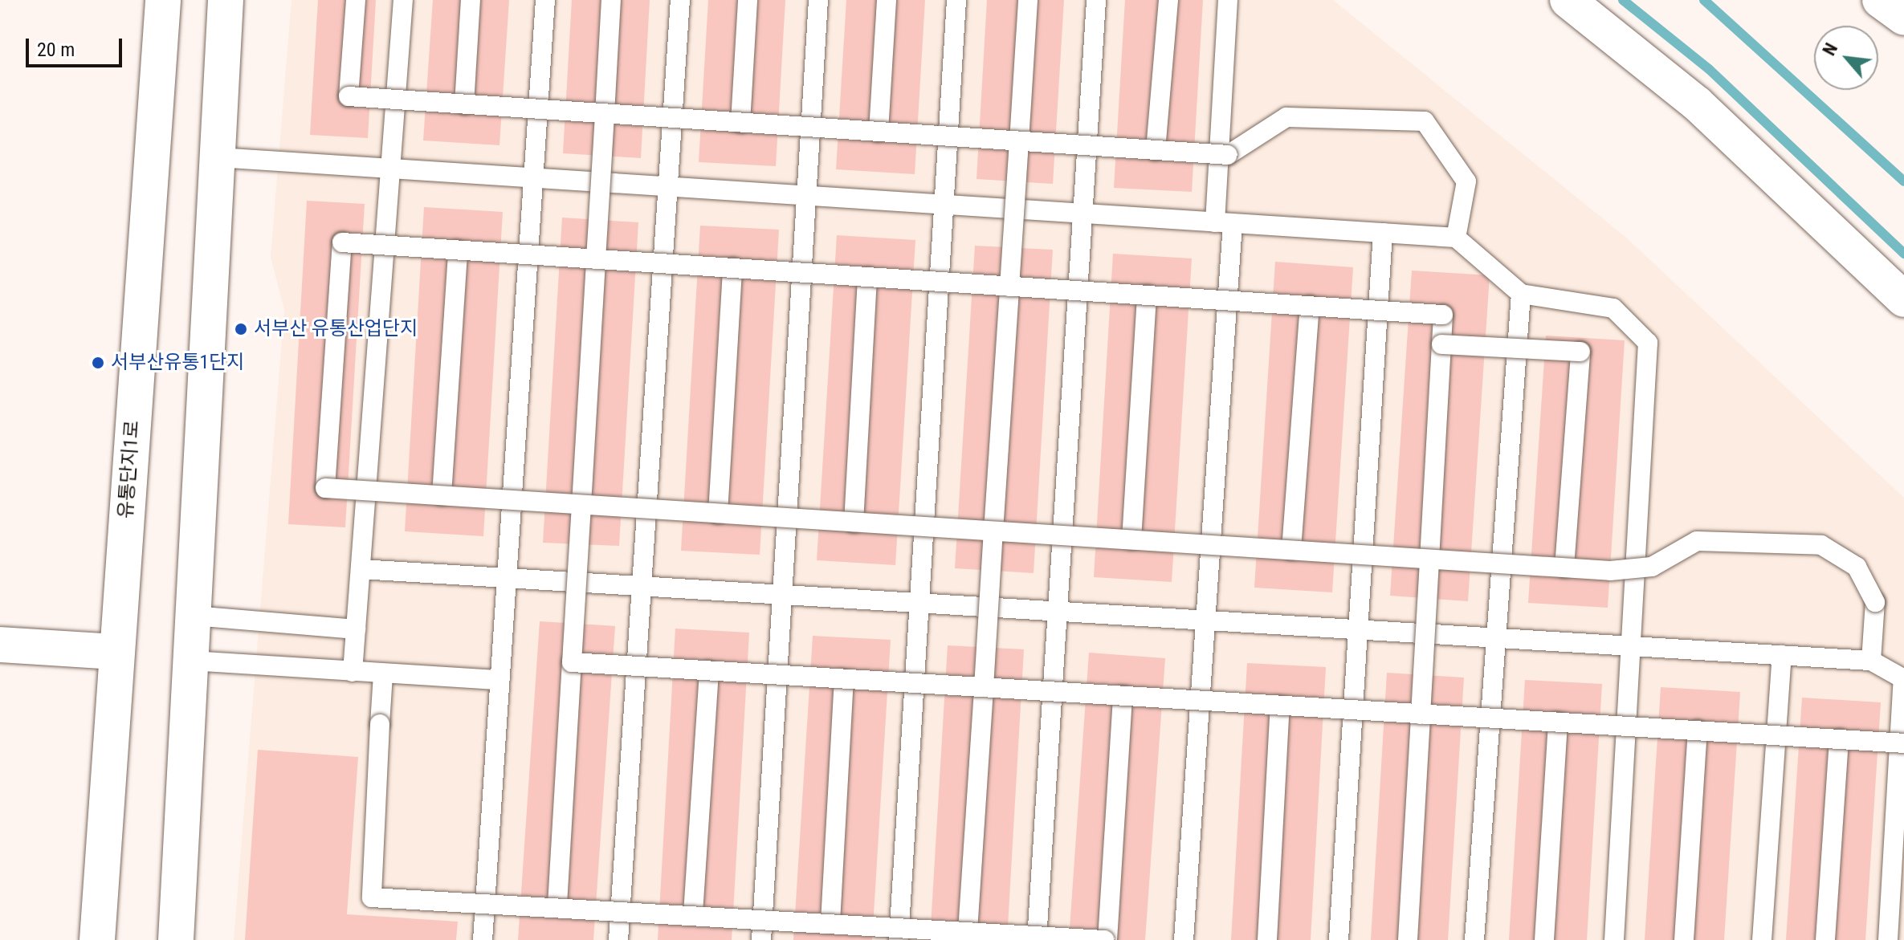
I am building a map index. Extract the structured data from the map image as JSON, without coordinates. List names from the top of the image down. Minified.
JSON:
{"streets":{"main road":["유통단지1로"]},"places":["서부산 유통산업단지","서부산유통1단지"],"scale_bar":"20 m","north":"top left"}
